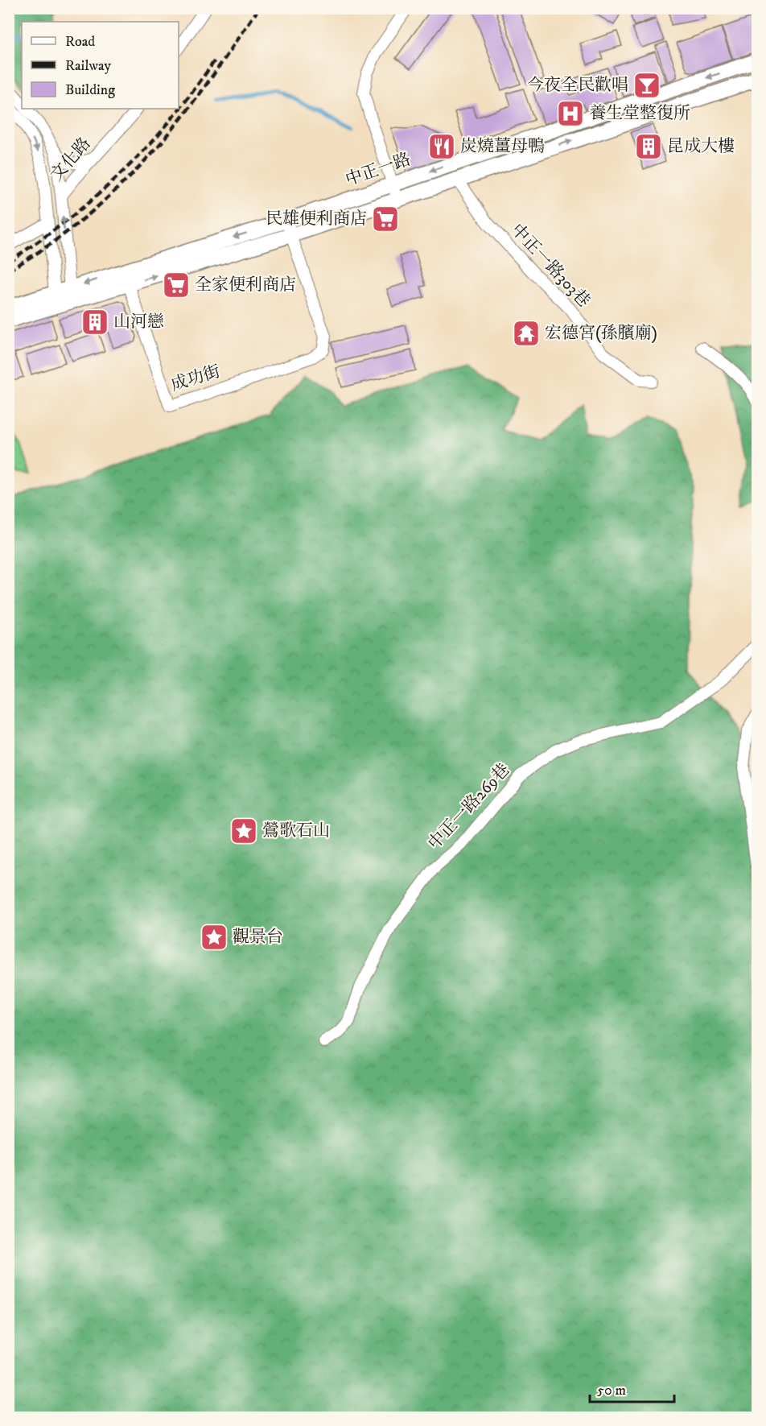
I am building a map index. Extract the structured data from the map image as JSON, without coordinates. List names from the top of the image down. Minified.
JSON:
{"streets":{"main road":["中正一路"],"street":["文化路","中正一路303巷","成功街","中正一路269巷"]},"crossings":[["文化路","中正一路"],["中正一路","中正一路303巷"],["中正一路","成功街"]],"places":{"bar":["今夜全民歡唱"],"hospital":["養生堂整復所"],"restaurant":["炭燒薑母鴨"],"building":["昆成大樓","山河戀"],"supermarket":["民雄便利商店","全家便利商店"],"temple":["宏德宮(孫臏廟)"],"place":["鶯歌石山","觀景台"]},"legend":["Road","Railway","Building"],"scale_bar":"50 m"}
